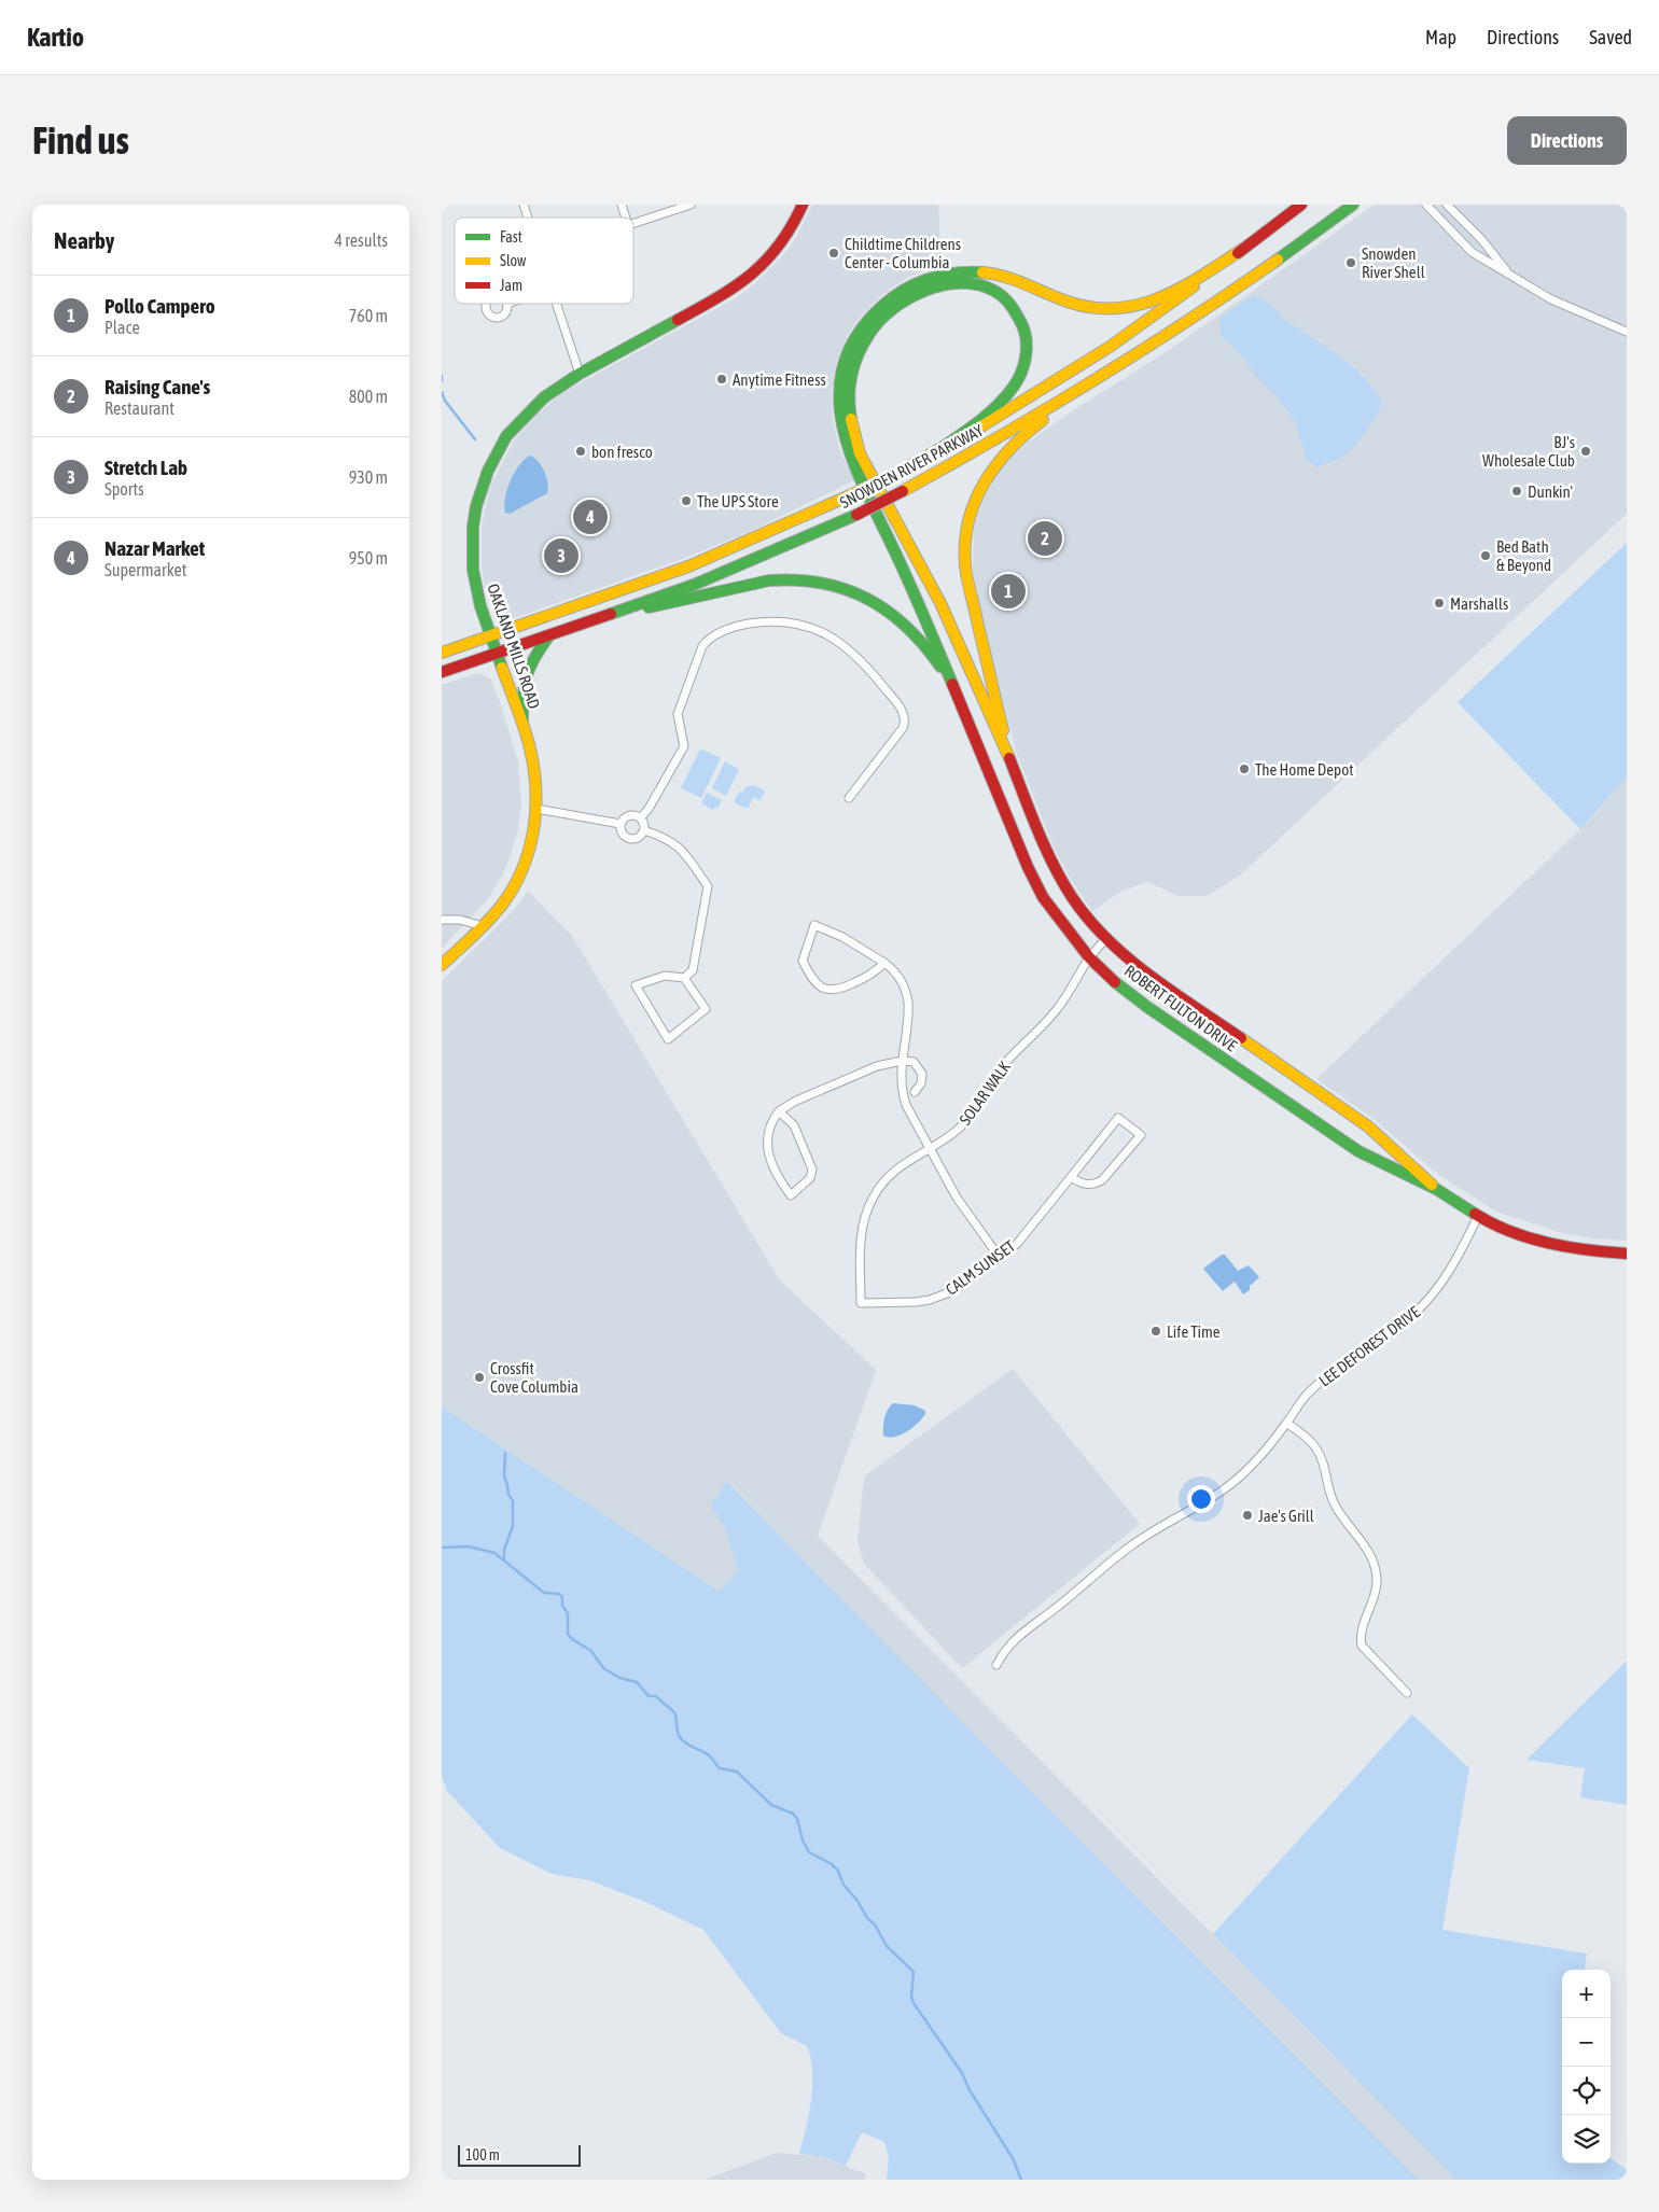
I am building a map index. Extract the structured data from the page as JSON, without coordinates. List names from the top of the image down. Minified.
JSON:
{"streets":{"main road":["SNOWDEN RIVER PARKWAY","OAKLAND MILLS ROAD","ROBERT FULTON DRIVE"],"street":["SOLAR WALK","CALM SUNSET","LEE DEFOREST DRIVE"]},"crossings":[["SNOWDEN RIVER PARKWAY","OAKLAND MILLS ROAD"],["ROBERT FULTON DRIVE","SOLAR WALK"],["ROBERT FULTON DRIVE","LEE DEFOREST DRIVE"],["SOLAR WALK","CALM SUNSET"]],"places":["Childtime Childrens Center - Columbia","Snowden River Shell","Anytime Fitness","bon fresco","BJ's Wholesale Club","Dunkin'","The UPS Store","Bed Bath & Beyond","Marshalls","The Home Depot","Life Time","Crossfit Cove Columbia","Jae's Grill"],"legend":["Fast","Slow","Jam"],"scale_bar":"100 m","page":{"header":"Kartio","nav":["Map","Directions","Saved"],"buttons":"Directions","title":"Find us","heading":["Nearby","4 results"],"list":[{"mark":"1","name":"Pollo Campero","note":"Place","value":"760 m"},{"mark":"2","name":"Raising Cane's","note":"Restaurant","value":"800 m"},{"mark":"3","name":"Stretch Lab","note":"Sports","value":"930 m"},{"mark":"4","name":"Nazar Market","note":"Supermarket","value":"950 m"}],"pins":["4","2","3","1"],"map_buttons":["+","−"],"scale":"100 m"}}
